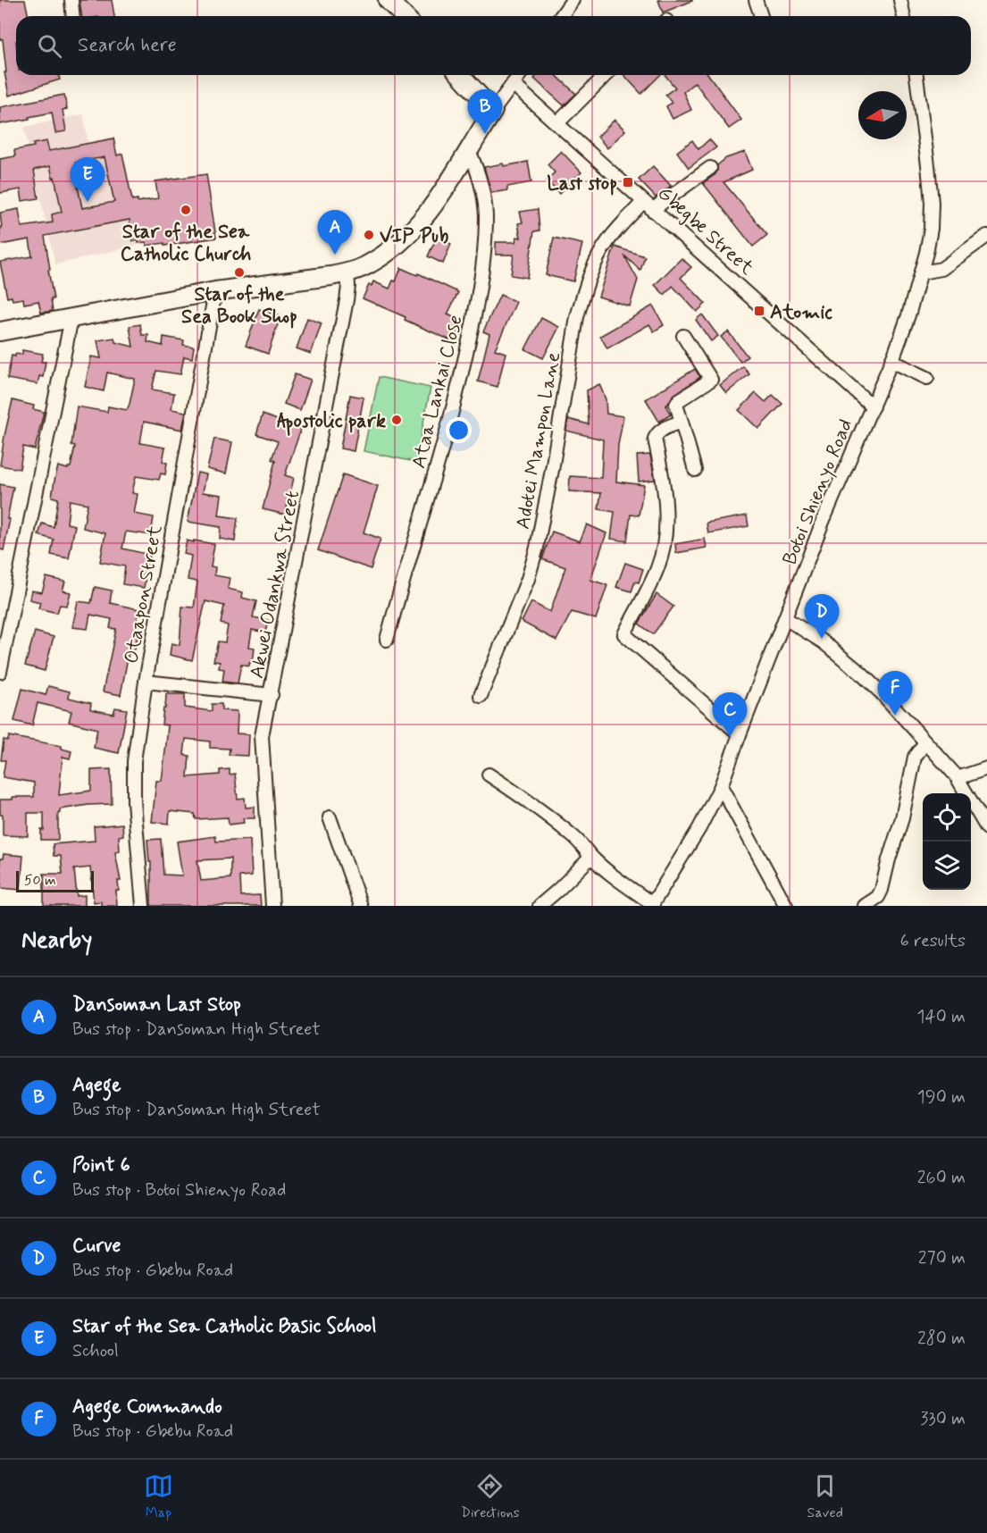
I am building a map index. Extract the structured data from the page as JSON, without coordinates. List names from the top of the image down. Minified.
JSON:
{"streets":{"street":["Gbegbe Street","Ataa Lankai Close","Adotei Mampon Lane","Botoi Shienyo Road","Akwei Odankwa Street","Otaapon Street"]},"crossings":[["Gbegbe Street","Adotei Mampon Lane"],["Gbegbe Street","Botoi Shienyo Road"]],"places":{"transit":["Last stop","Atomic"],"other":["Star of the Sea Catholic Church","VIP Pub","Star of the Sea Book Shop","Apostolic park"]},"scale_bar":"50 m","north":"left","page":{"search":"Search here","pins":["B","E","A","D","F","C"],"scale":"50 m","heading":["Nearby","6 results"],"list":[{"mark":"A","name":"Dansoman Last Stop","note":"Bus stop · Dansoman High Street","value":"140 m"},{"mark":"B","name":"Agege","note":"Bus stop · Dansoman High Street","value":"190 m"},{"mark":"C","name":"Point 6","note":"Bus stop · Botoi Shienyo Road","value":"260 m"},{"mark":"D","name":"Curve","note":"Bus stop · Gbebu Road","value":"270 m"},{"mark":"E","name":"Star of the Sea Catholic Basic School","note":"School","value":"280 m"},{"mark":"F","name":"Agege Commando","note":"Bus stop · Gbebu Road","value":"330 m"}],"nav":["Map","Directions","Saved"]}}
